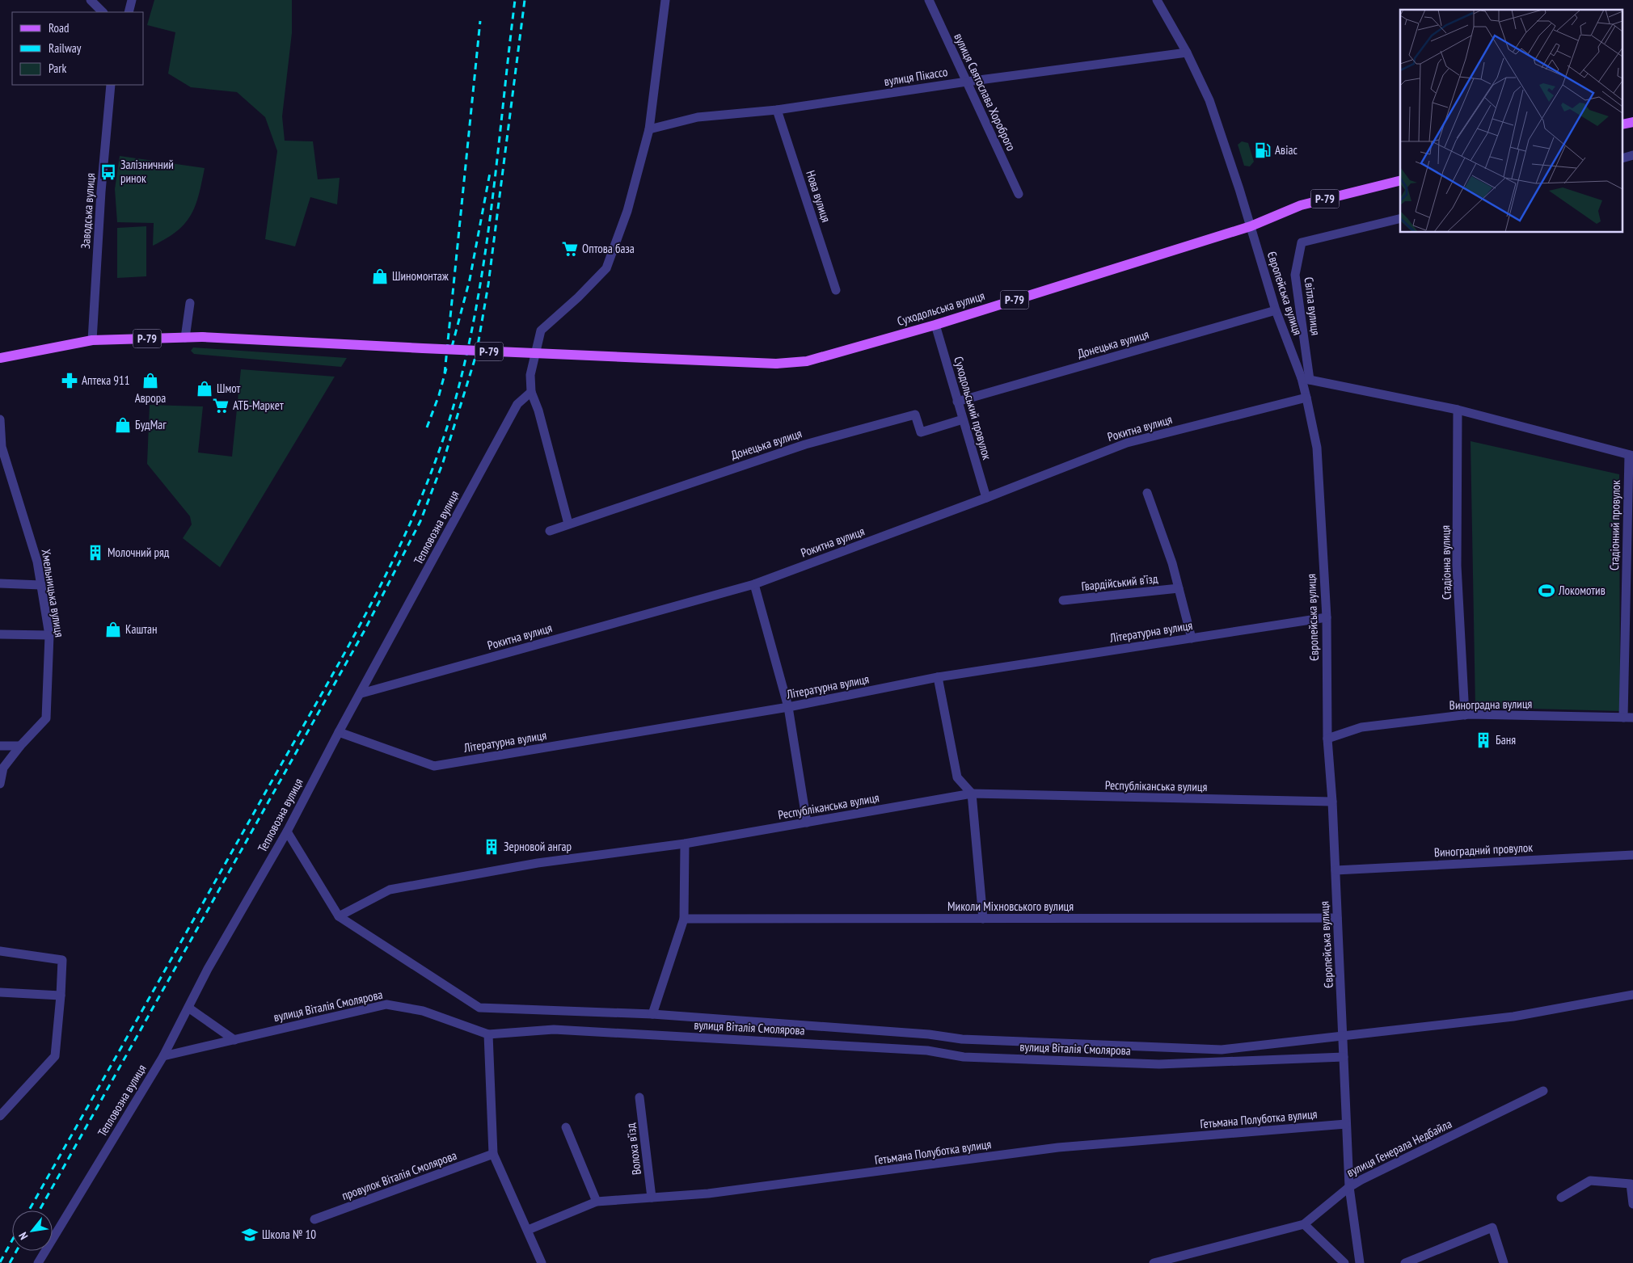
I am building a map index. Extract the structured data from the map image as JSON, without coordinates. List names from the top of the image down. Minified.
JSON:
{"streets":{"main road":["Р-79","Суходольська вулиця"],"street":["вулиця Пікассо","вулиця Святослава Хороброго","Нова вулиця","Заводська вулиця","Європейська вулиця","Світла вулиця","Донецька вулиця","Суходольський провулок","Рокитна вулиця","Стадіонний провулок","Тепловозна вулиця","Стадіонна вулиця","Гвардійський в’їзд","Хмельницька вулиця","Літературна вулиця","Виноградна вулиця","Республіканська вулиця","Виноградний провулок","Миколи Міхновського вулиця","вулиця Віталія Смолярова","Гетьмана Полуботка вулиця","вулиця Генерала Недбайла","Волоха в’їзд","провулок Віталія Смолярова"]},"crossings":[["вулиця Пікассо","вулиця Святослава Хороброго"],["вулиця Пікассо","Нова вулиця"],["вулиця Пікассо","Європейська вулиця"],["Р-79","Заводська вулиця"],["Р-79","Європейська вулиця"],["Р-79","Суходольська вулиця"],["Європейська вулиця","Світла вулиця"],["Європейська вулиця","Суходольська вулиця"],["Європейська вулиця","Донецька вулиця"],["Європейська вулиця","Рокитна вулиця"],["Європейська вулиця","Літературна вулиця"],["Європейська вулиця","Виноградна вулиця"],["Європейська вулиця","Республіканська вулиця"],["Європейська вулиця","Виноградний провулок"],["Європейська вулиця","Миколи Міхновського вулиця"],["Європейська вулиця","вулиця Віталія Смолярова"],["Європейська вулиця","Гетьмана Полуботка вулиця"],["Європейська вулиця","вулиця Генерала Недбайла"],["Суходольська вулиця","Суходольський провулок"],["Донецька вулиця","Суходольський провулок"],["Суходольський провулок","Рокитна вулиця"],["Рокитна вулиця","Тепловозна вулиця"],["Стадіонний провулок","Виноградна вулиця"],["Тепловозна вулиця","Літературна вулиця"],["Тепловозна вулиця","вулиця Віталія Смолярова"],["Стадіонна вулиця","Виноградна вулиця"],["Гвардійський в’їзд","Літературна вулиця"],["Республіканська вулиця","вулиця Віталія Смолярова"],["Гетьмана Полуботка вулиця","Волоха в’їзд"]],"places":{"fuel station":["Авіас"],"bus stop":["Залізничний ринок"],"supermarket":["Оптова база","АТБ-Маркет"],"shop":["Шиномонтаж","Аврора","Шмот","БудМаг","Каштан"],"pharmacy":["Аптека 911"],"building":["Молочний ряд","Баня","Зерновой ангар"],"sports":["Локомотив"],"school or university":["Школа № 10"]},"legend":["Road","Railway","Park"],"north":"bottom left"}
